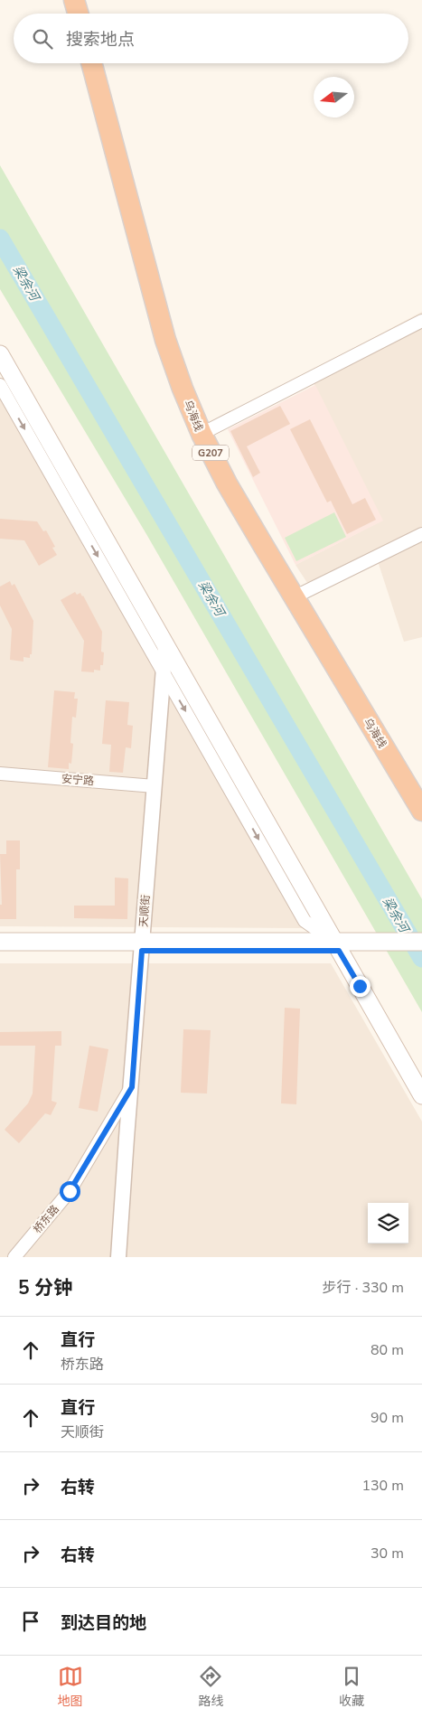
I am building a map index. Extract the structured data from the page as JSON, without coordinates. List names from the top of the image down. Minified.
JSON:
{"streets":{"highway":["乌海线","G207"],"street":["安宁路","天顺街","桥东路"]},"crossings":[["安宁路","天顺街"],["天顺街","桥东路"]],"water":["梁余河"],"north":"left","page":{"search":"搜索地点","heading":["5 分钟","步行 · 330 m"],"list":[["直行","桥东路","80 m"],["直行","天顺街","90 m"],["右转","130 m"],["右转","30 m"],"到达目的地"],"nav":["地图","路线","收藏"]}}
